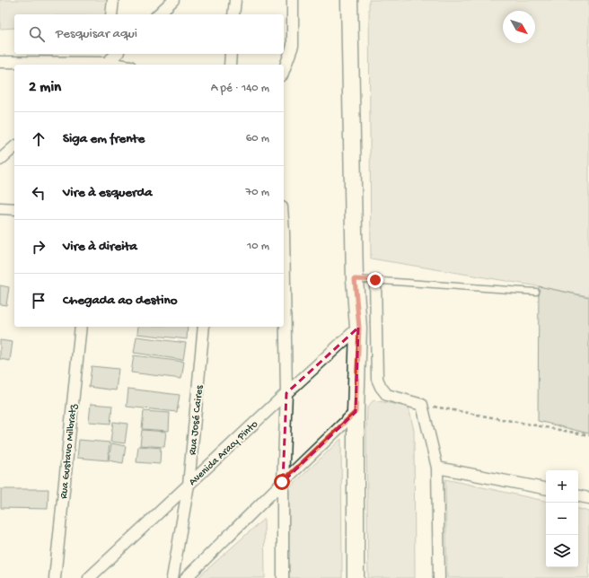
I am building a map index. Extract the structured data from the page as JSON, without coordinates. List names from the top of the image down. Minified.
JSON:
{"streets":{"street":["Rua José Caires","Rua Gustavo Milbratz","Avenida Aracy Pinto"]},"crossings":[["Rua José Caires","Avenida Aracy Pinto"]],"north":"bottom right","page":{"search":"Pesquisar aqui","heading":["2 min","A pé · 140 m"],"list":[["Siga em frente","60 m"],["Vire à esquerda","70 m"],["Vire à direita","10 m"],"Chegada ao destino"],"map_buttons":["+","−"]}}
